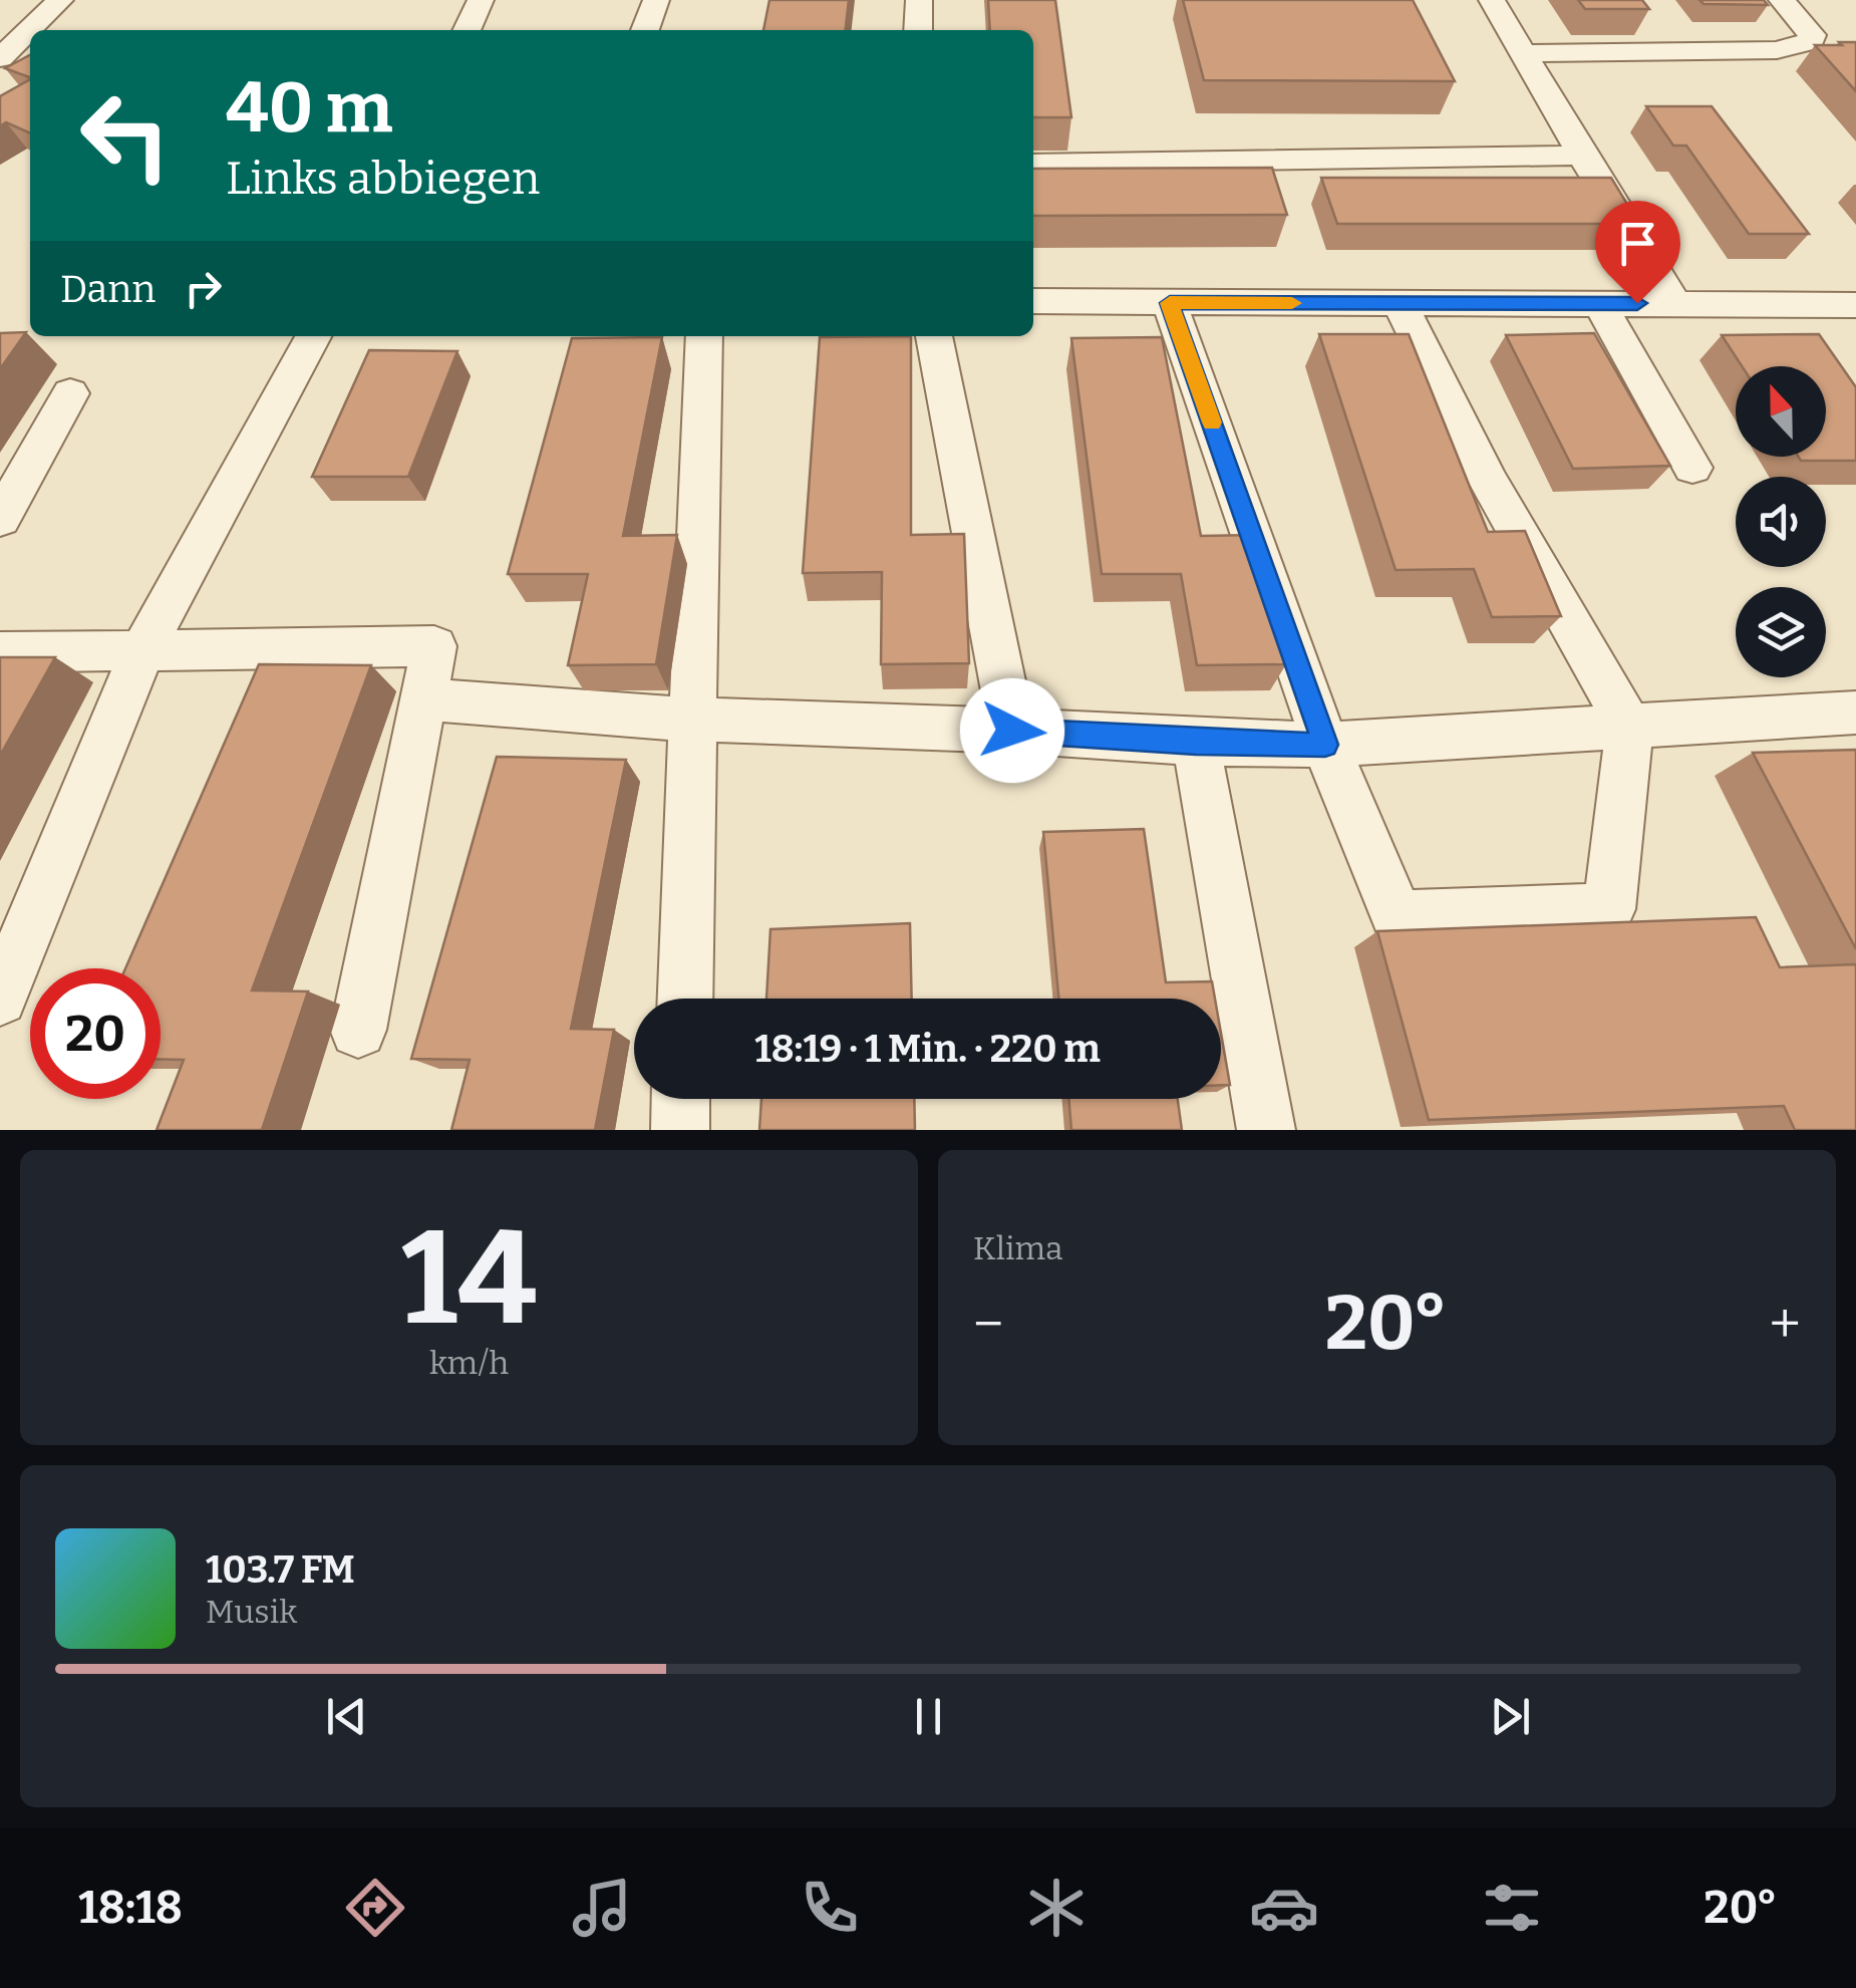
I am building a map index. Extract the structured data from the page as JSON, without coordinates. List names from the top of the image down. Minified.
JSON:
{"north":"top","page":{"turn":["40 m","Links abbiegen"],"then":"Dann","limit":"20","trip":"18:19 · 1 Min. · 220 m","tile":[["14","km/h"],"Klima"],"heat":["−","20°","+"],"song":["103.7 FM","Musik"],"tabs":["18:18","20°"]}}
